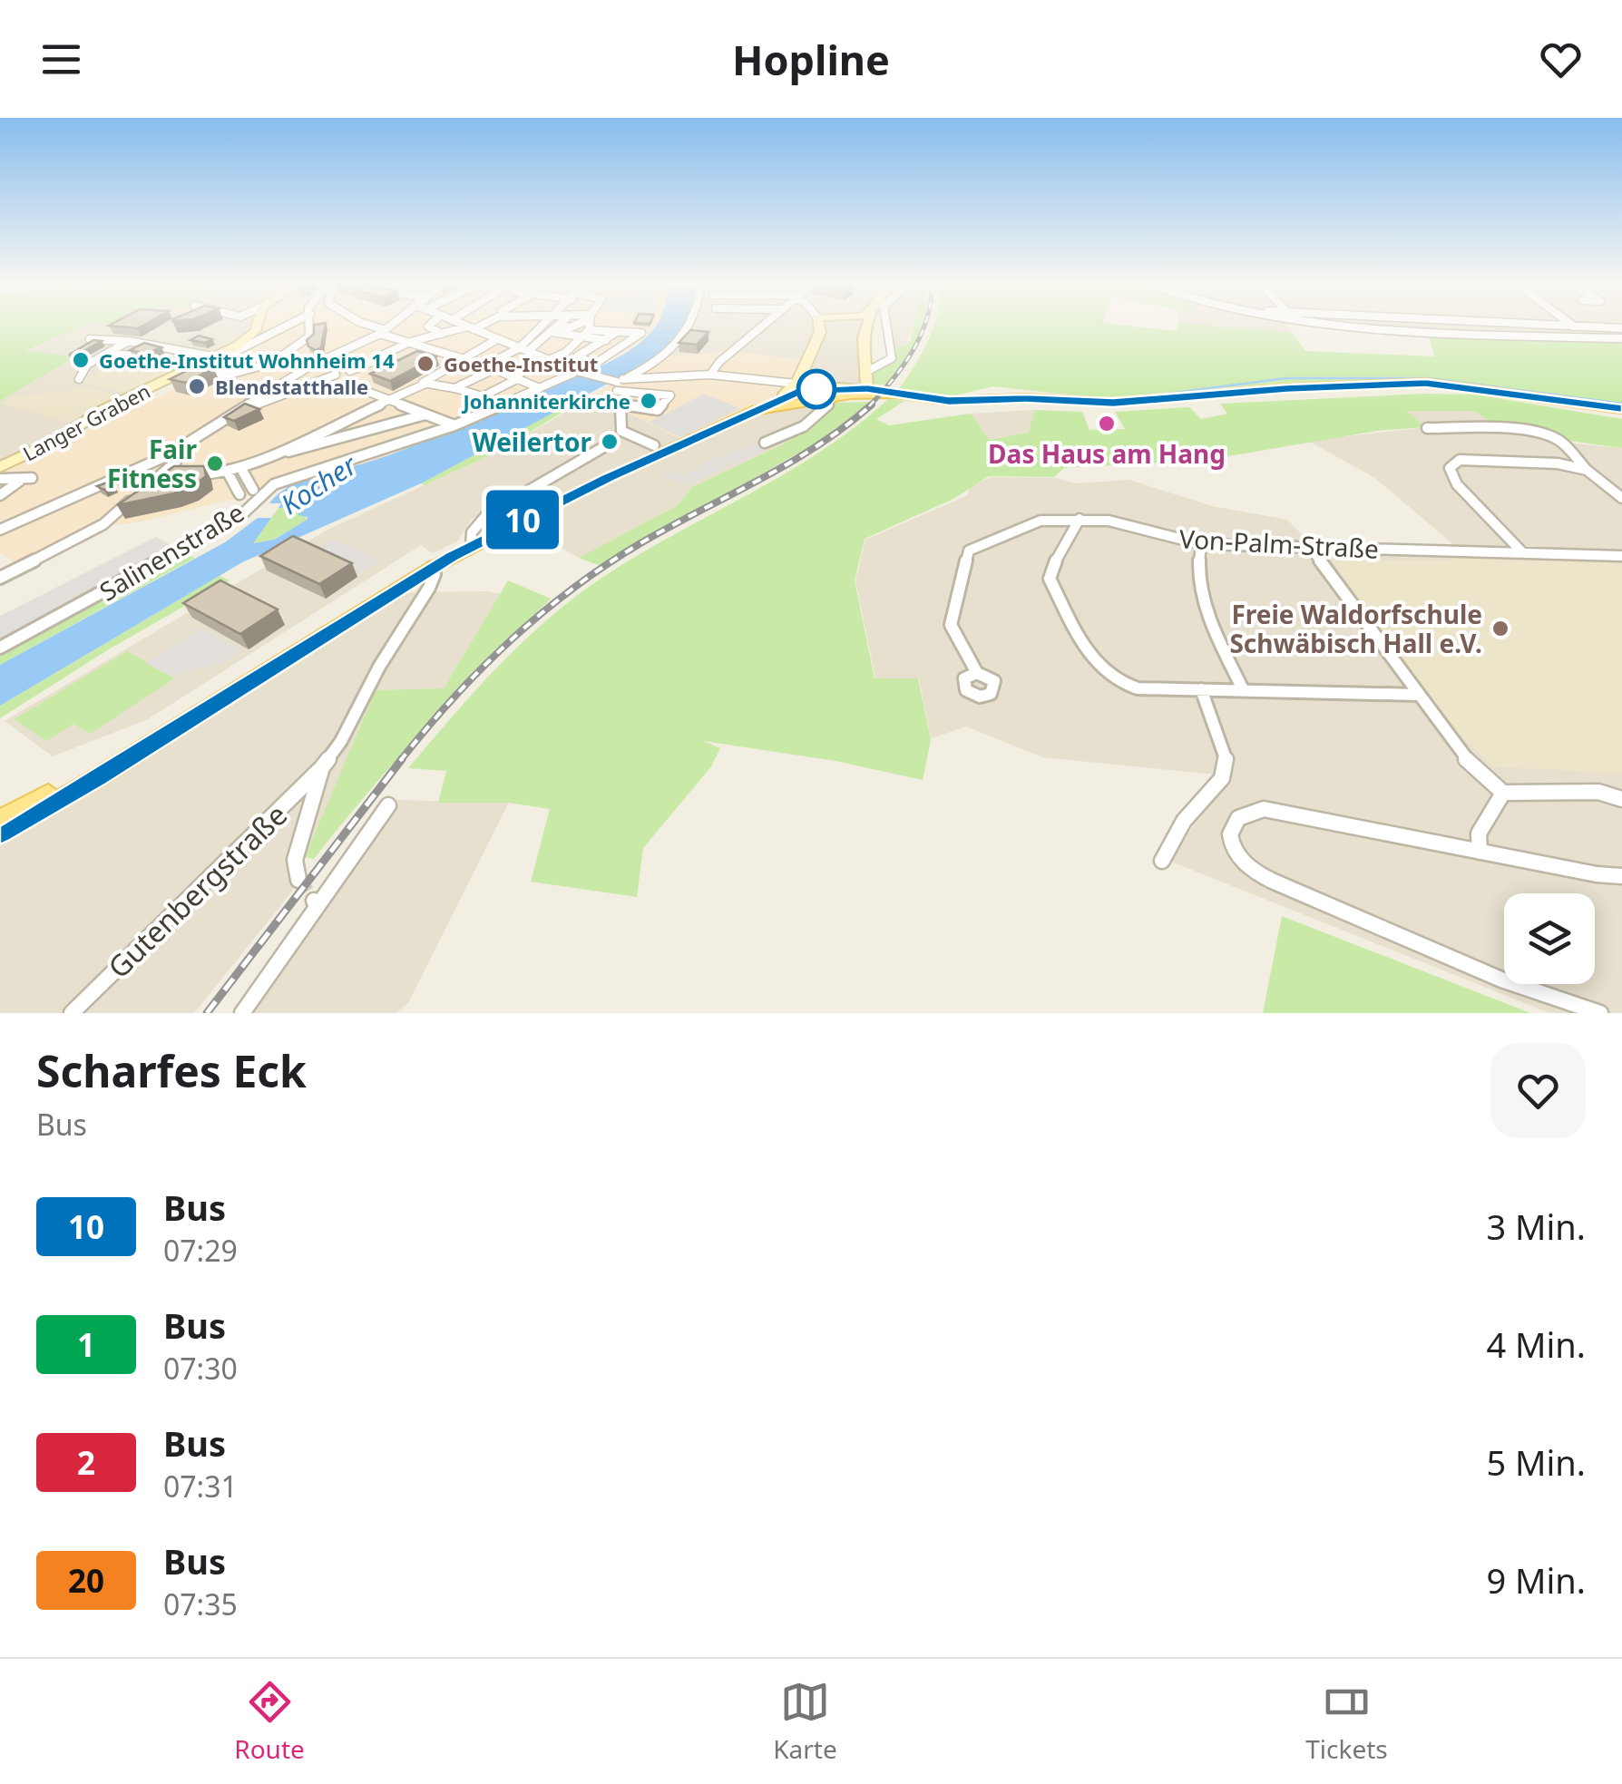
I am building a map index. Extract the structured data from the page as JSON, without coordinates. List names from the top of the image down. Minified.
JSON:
{"streets":{"street":["Langer Graben","Von-Palm-Straße","Salinenstraße","Gutenbergstraße"]},"water":["Kocher"],"places":["Goethe-Institut Wohnheim 14","Goethe-Institut","Blendstatthalle","Johanniterkirche","Das Haus am Hang","Weilertor","Fair Fitness","Freie Waldorfschule Schwäbisch Hall e.V."],"lines":["bus line 10"],"page":{"header":"Hopline","on_map":"10","heading":["Scharfes Eck","Bus"],"list":[{"mark":"10","name":"Bus","note":"07:29","value":"3 Min."},{"mark":"1","name":"Bus","note":"07:30","value":"4 Min."},{"mark":"2","name":"Bus","note":"07:31","value":"5 Min."},{"mark":"20","name":"Bus","note":"07:35","value":"9 Min."}],"tabs":["Route","Karte","Tickets"]}}
